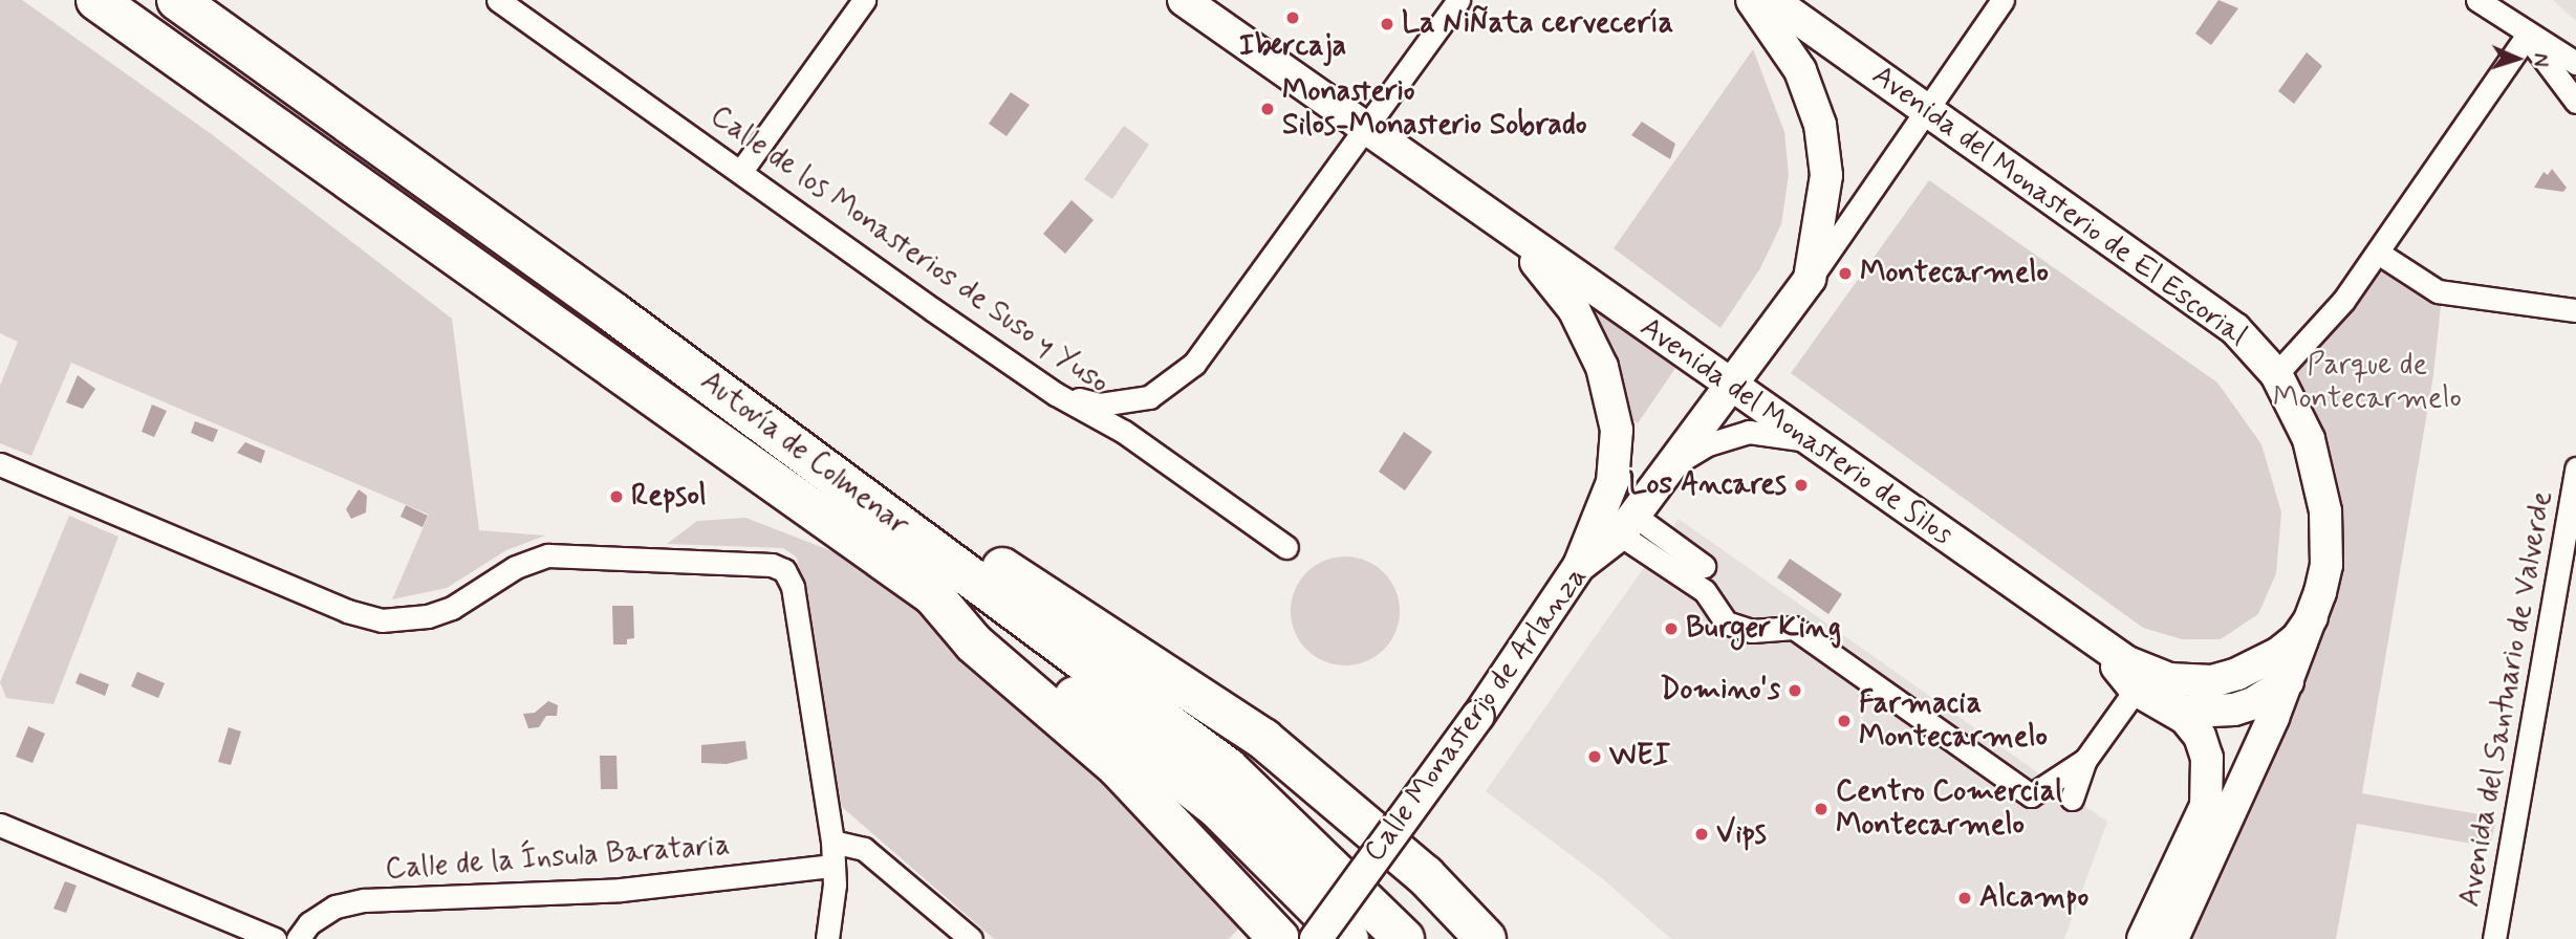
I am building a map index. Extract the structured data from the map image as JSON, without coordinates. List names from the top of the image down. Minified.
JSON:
{"streets":{"highway":["Autovía de Colmenar"],"street":["Avenida del Monasterio de El Escorial","Calle de los Monasterios de Suso y Yuso","Avenida del Monasterio de Silos","Avenida del Santuario de Valverde","Calle Monasterio de Arlanza","Calle de la Ínsula Barataria"]},"crossings":[["Avenida del Monasterio de El Escorial","Avenida del Monasterio de Silos"],["Avenida del Monasterio de El Escorial","Calle Monasterio de Arlanza"],["Avenida del Monasterio de Silos","Calle Monasterio de Arlanza"]],"parks":["Parque de Montecarmelo"],"places":["Ibercaja","La NiÑata cervecería","Monasterio Silos-Monasterio Sobrado","Montecarmelo","Los Ancares","Repsol","Burger King","Domino's","Farmacia Montecarmelo","WEI","Centro Comercial Montecarmelo","Vips","Alcampo"],"north":"right"}
